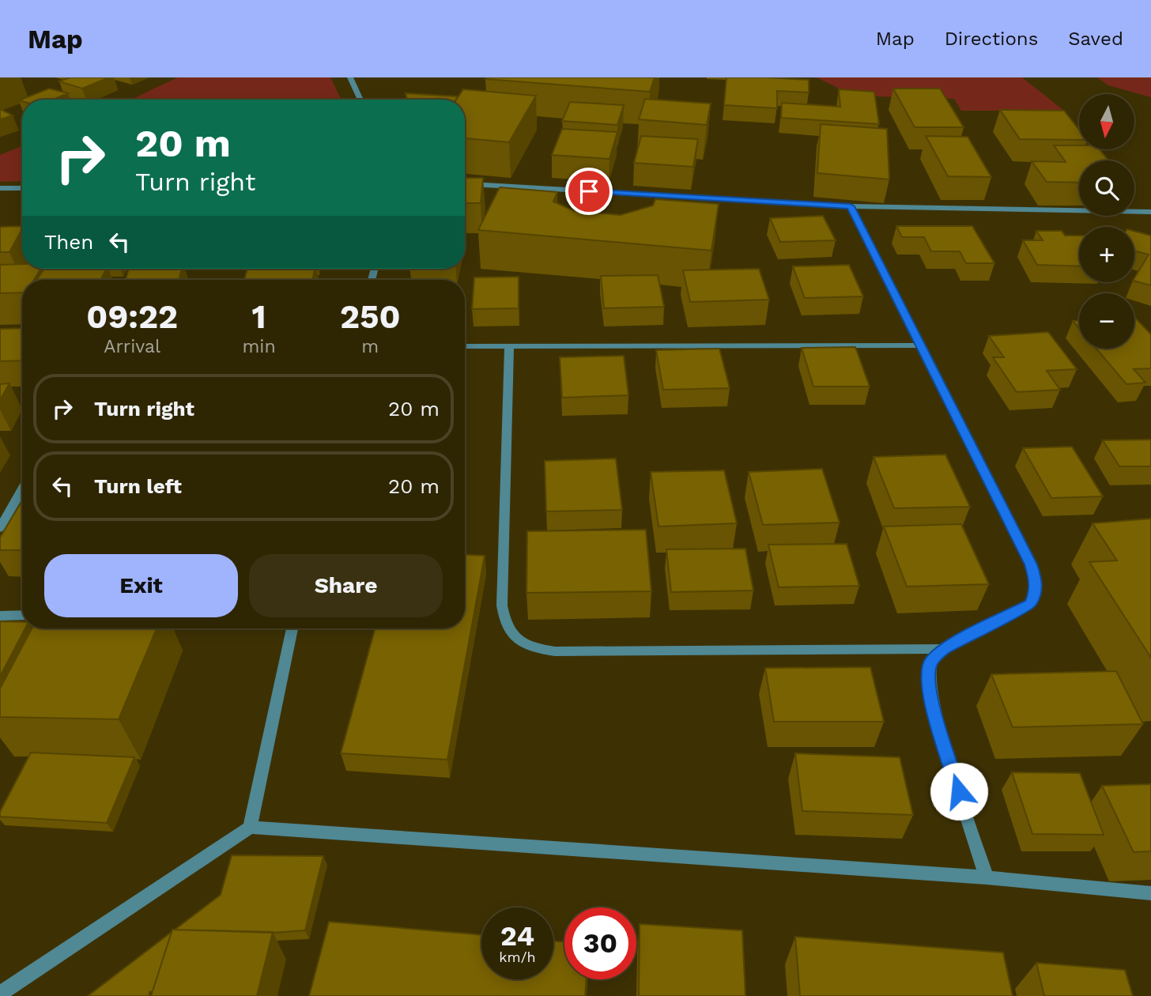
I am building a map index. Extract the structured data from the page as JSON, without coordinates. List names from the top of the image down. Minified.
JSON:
{"north":"bottom","page":{"header":"Map","nav":["Map","Directions","Saved"],"map_buttons":["+","−"],"turn":["20 m","Turn right"],"then":"Then","eta":["09:22","Arrival","1","min","250","m"],"list":[{"name":"Turn right","value":"20 m"},{"name":"Turn left","value":"20 m"}],"buttons":["Exit","Share"],"speed":"24 km/h","limit":"30"}}
